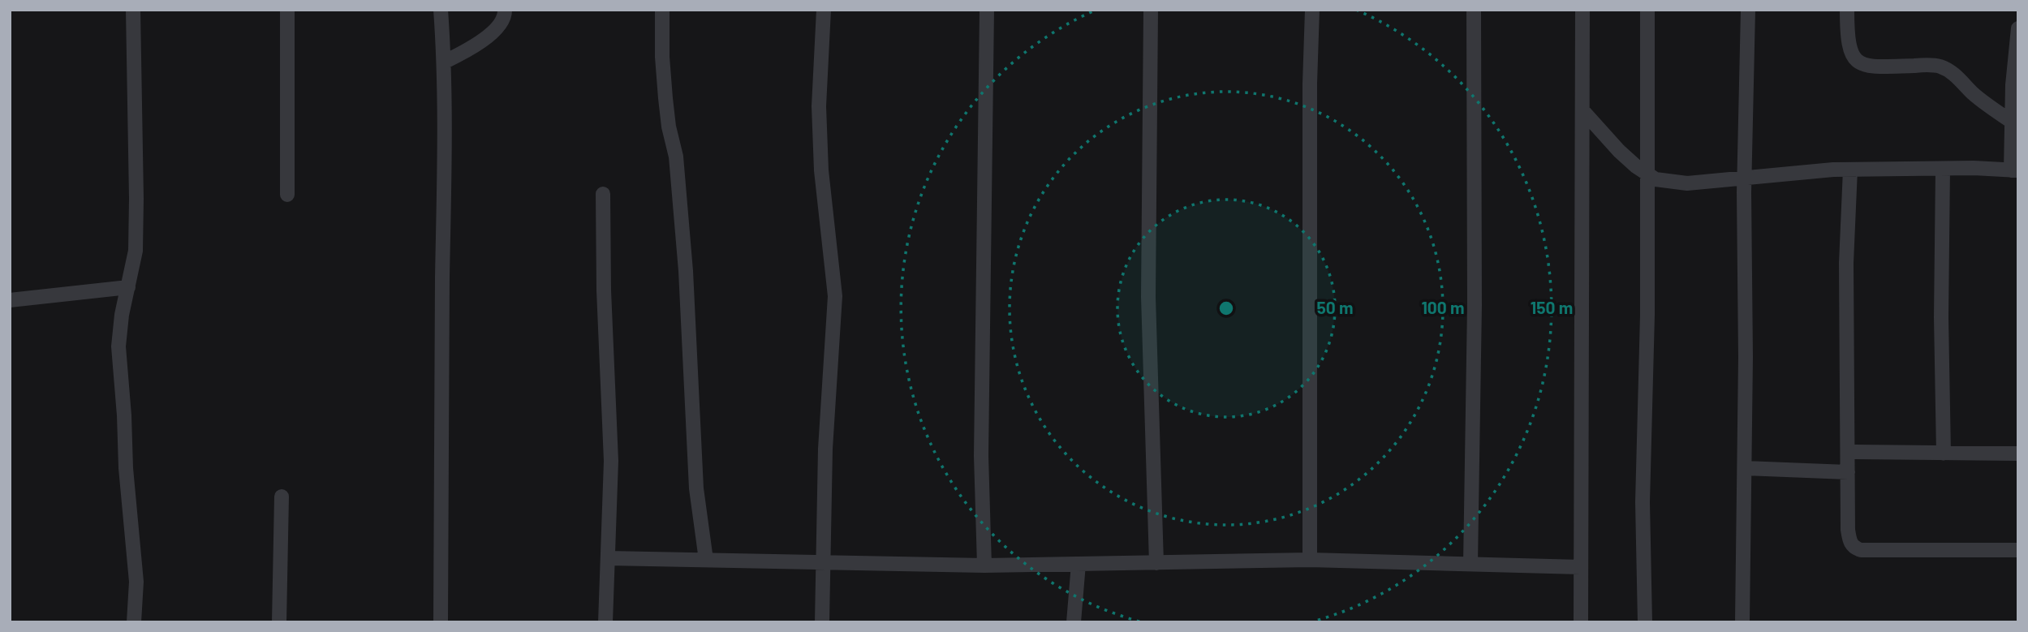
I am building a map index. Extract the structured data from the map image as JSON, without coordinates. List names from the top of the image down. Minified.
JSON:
{"rings":["50 m","100 m","150 m"]}
